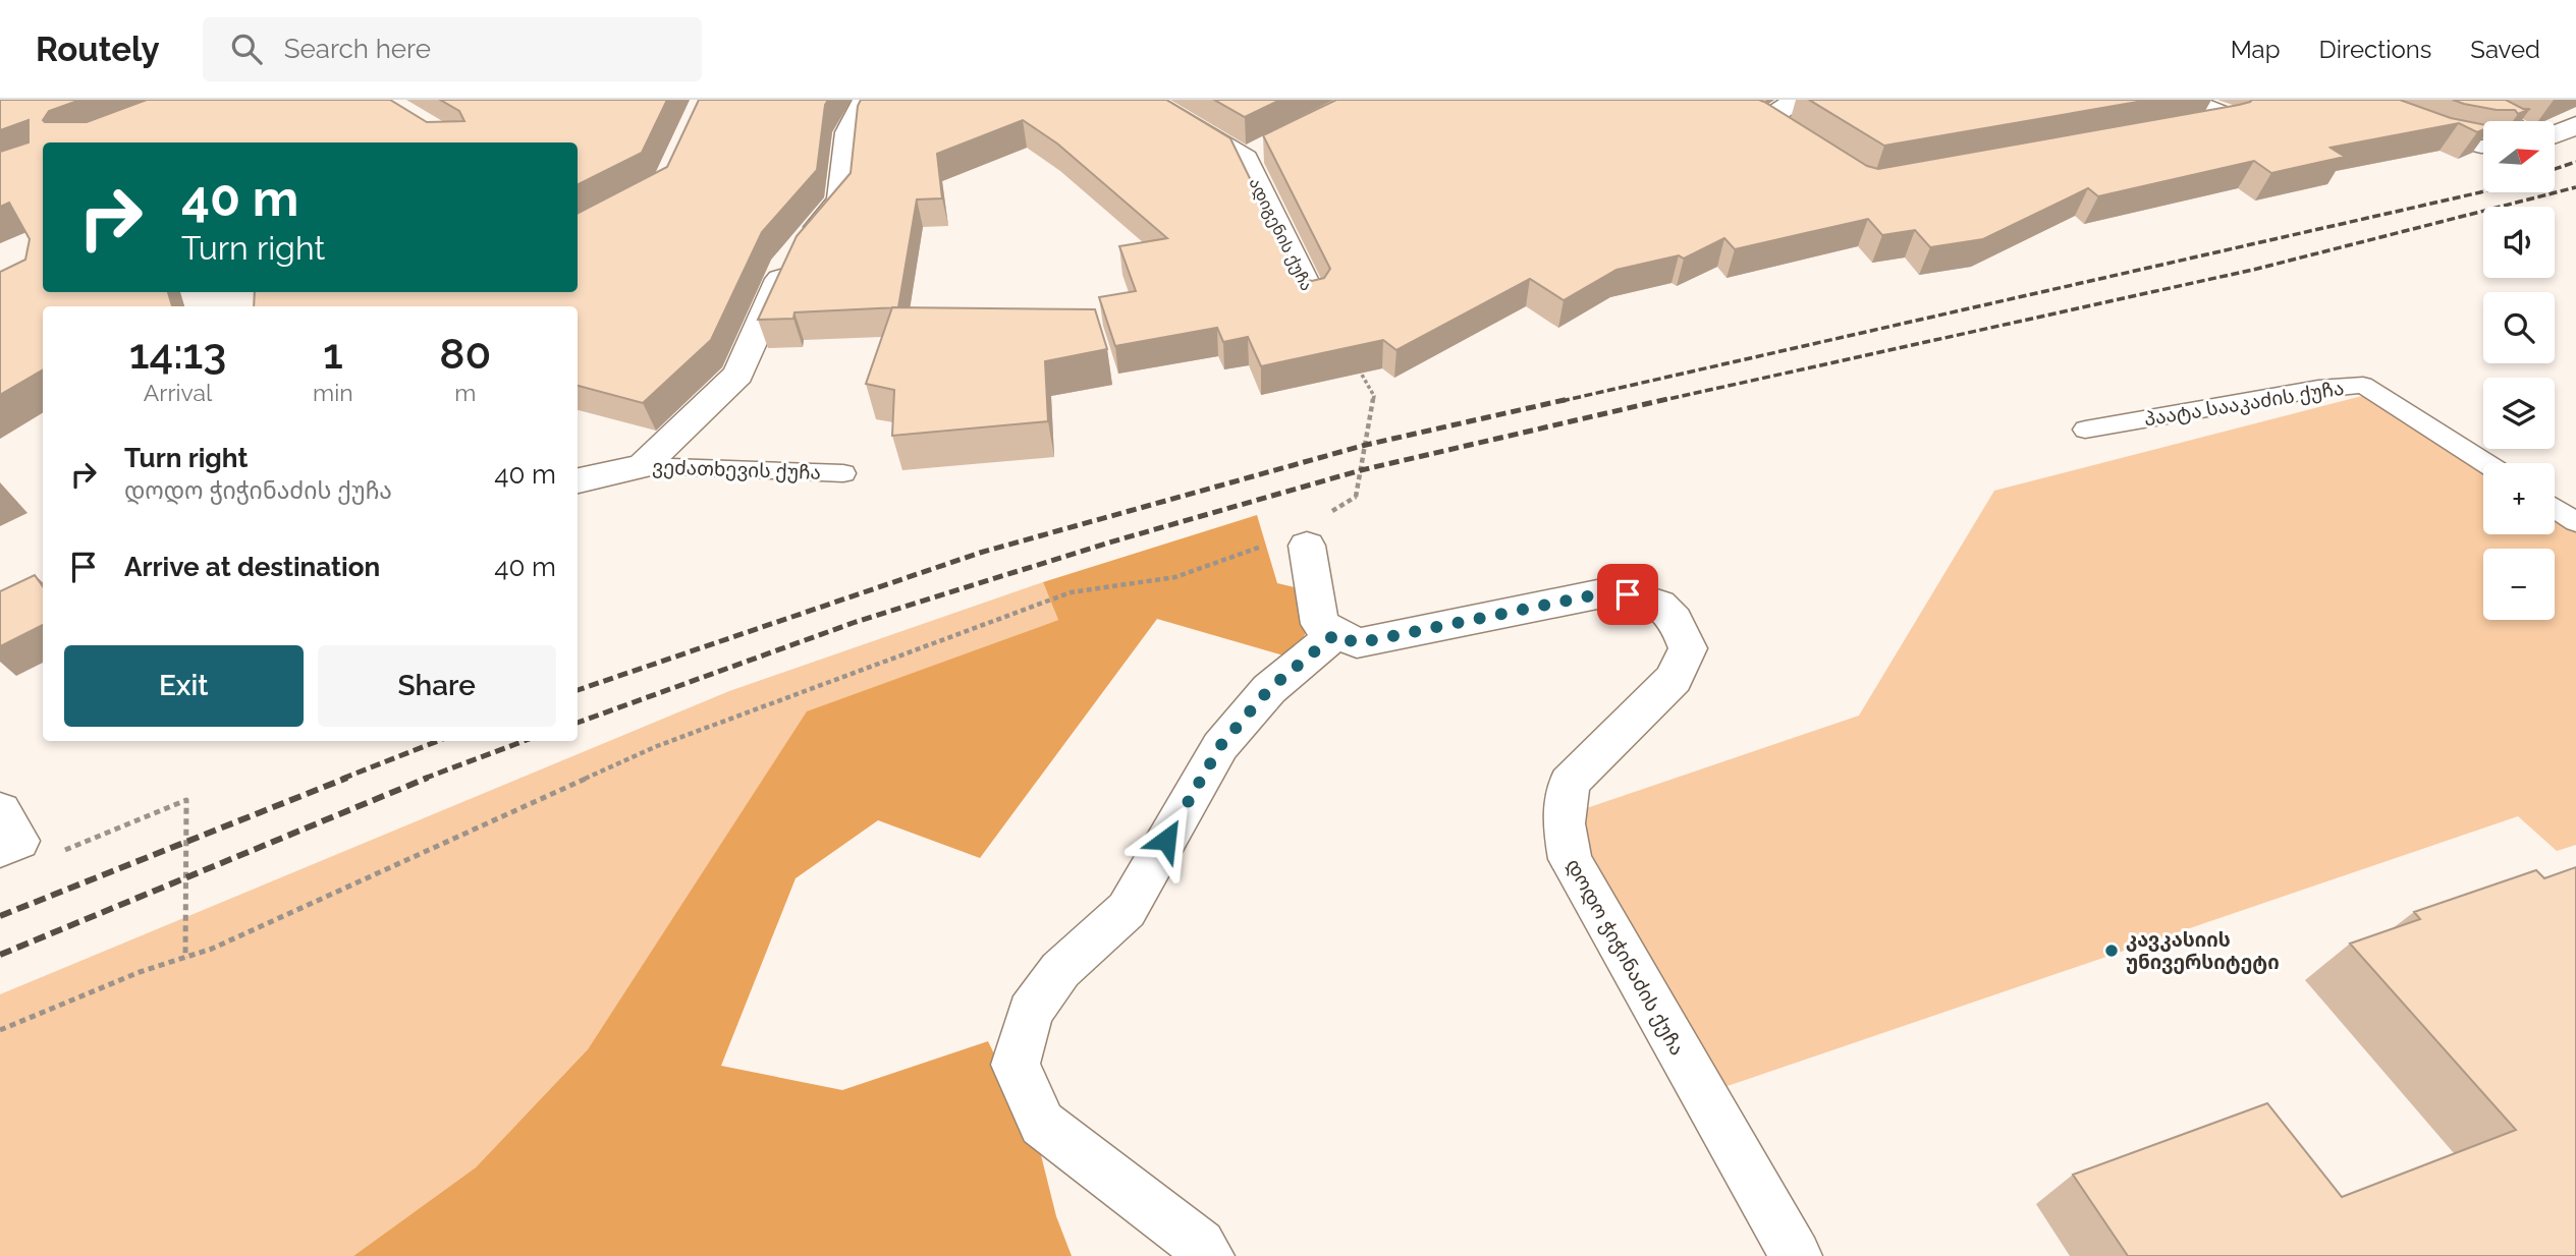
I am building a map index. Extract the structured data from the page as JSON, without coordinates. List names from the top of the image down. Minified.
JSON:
{"streets":{"street":["ადიგენის ქუჩა","ვეძათხევის ქუჩა","დოდო ჭიჭინაძის ქუჩა"],"lane":["პაატა სააკაძის ქუჩა"]},"places":["კავკასიის უნივერსიტეტი"],"north":"right","page":{"header":"Routely","search":"Search here","nav":["Map","Directions","Saved"],"map_buttons":["+","−"],"turn":["40 m","Turn right"],"eta":["14:13","Arrival","1","min","80","m"],"list":[{"name":"Turn right","note":"დოდო ჭიჭინაძის ქუჩა","value":"40 m"},{"name":"Arrive at destination","value":"40 m"}],"buttons":["Exit","Share"]}}
